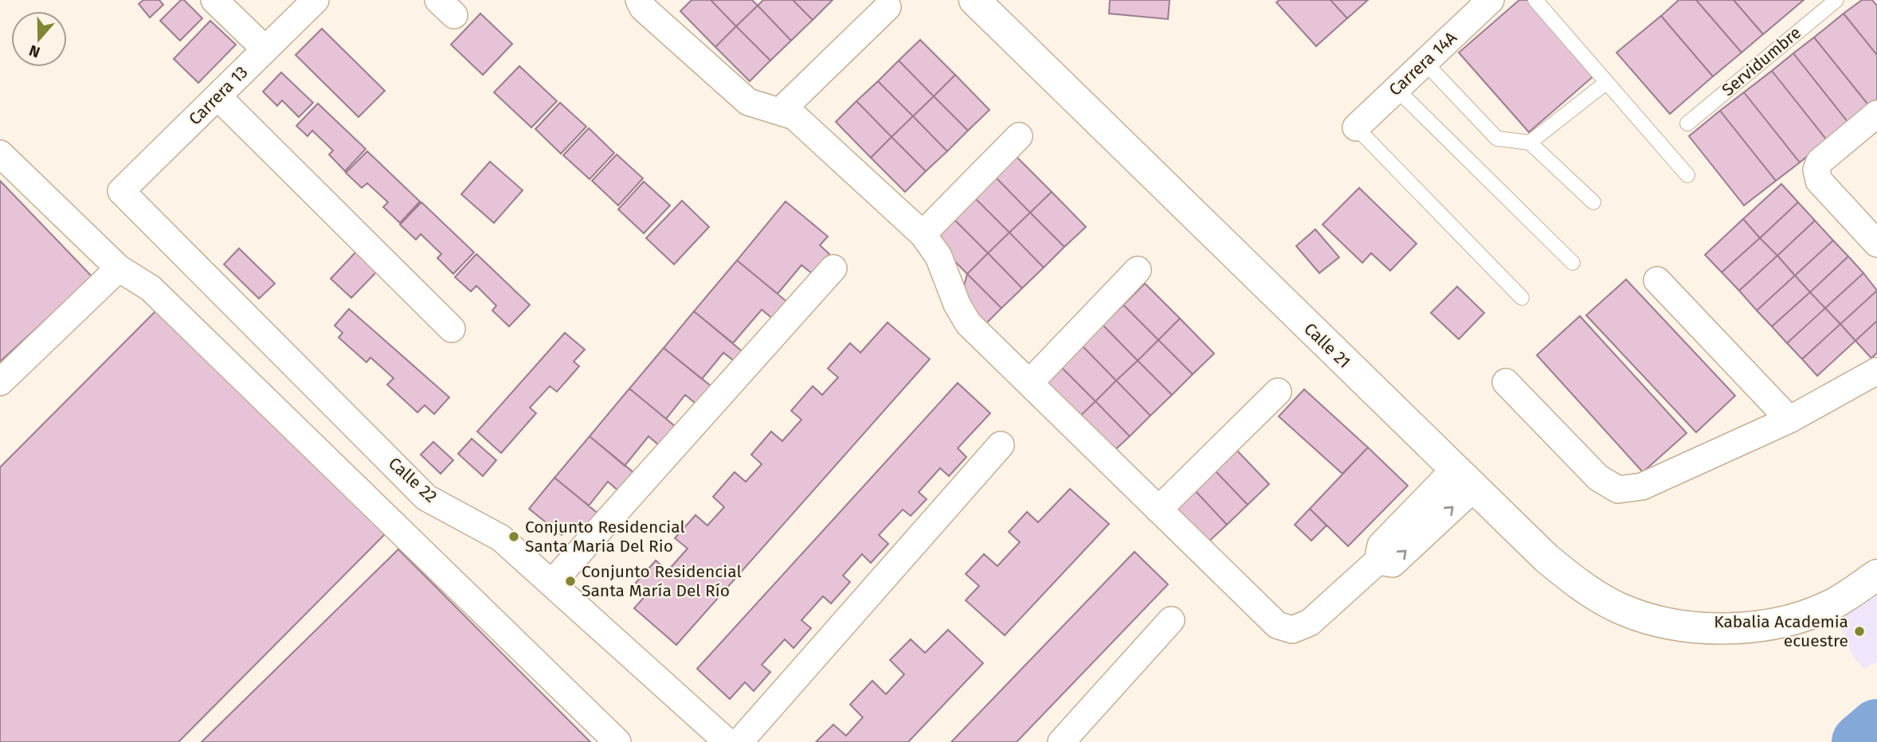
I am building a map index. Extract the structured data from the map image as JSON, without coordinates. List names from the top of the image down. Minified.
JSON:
{"streets":{"street":["Carrera 14A","Carrera 13","Calle 21","Calle 22"],"lane":["Servidumbre"]},"crossings":[["Carrera 13","Calle 22"]],"places":["Conjunto Residencial Santa Maria Del Rio","Conjunto Residencial Santa María Del Río","Kabalia Academia ecuestre"],"north":"bottom"}
